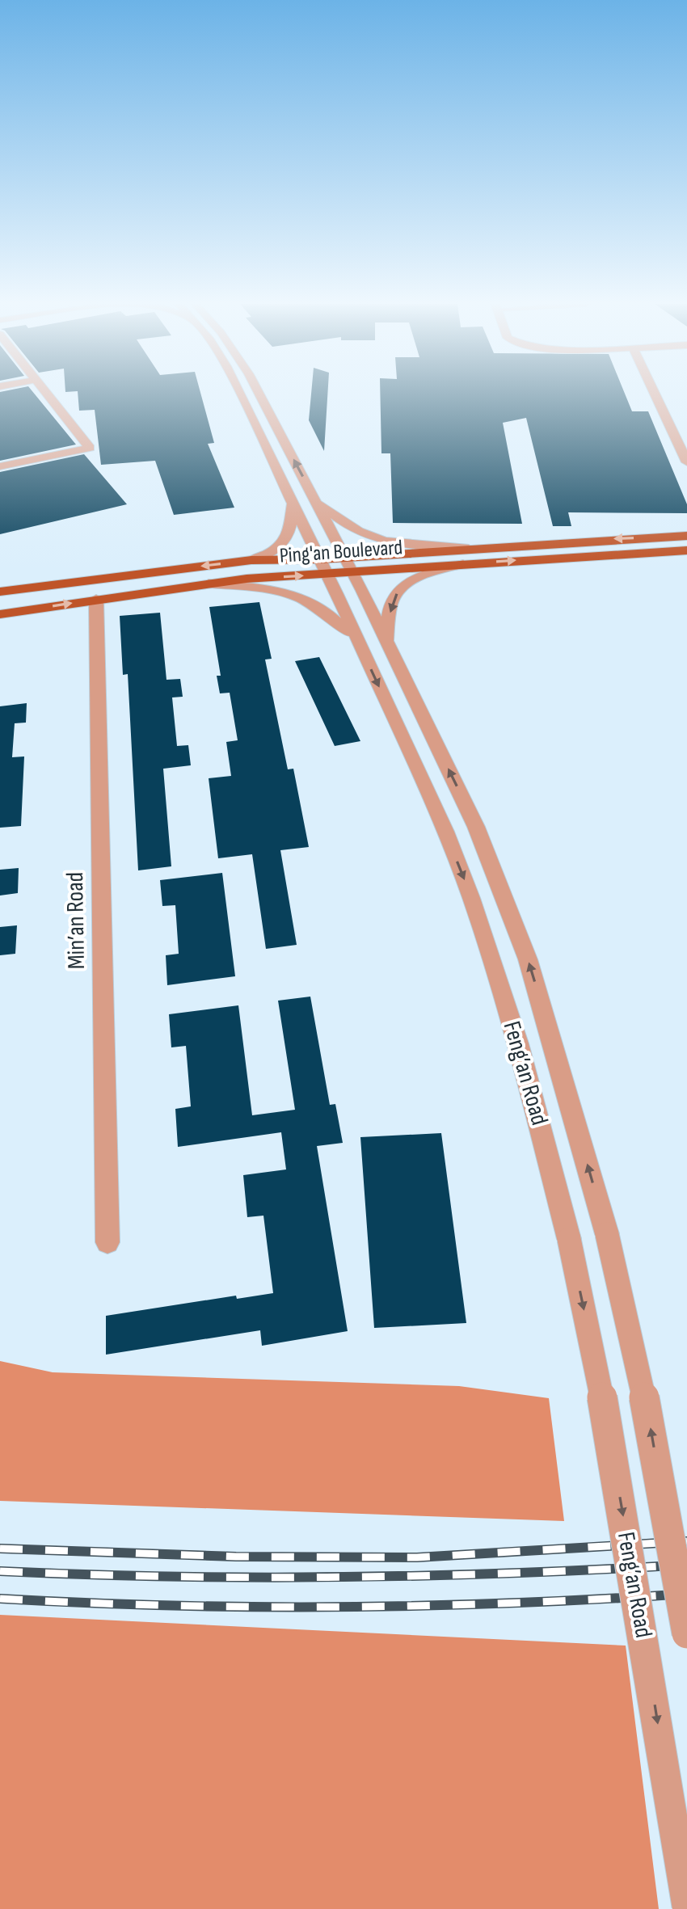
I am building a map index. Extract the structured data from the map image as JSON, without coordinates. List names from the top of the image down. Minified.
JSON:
{"streets":{"main road":["Ping'an Boulevard"],"street":["Min’an Road","Feng’an Road"]},"crossings":[["Ping'an Boulevard","Min’an Road"],["Ping'an Boulevard","Feng’an Road"]]}
